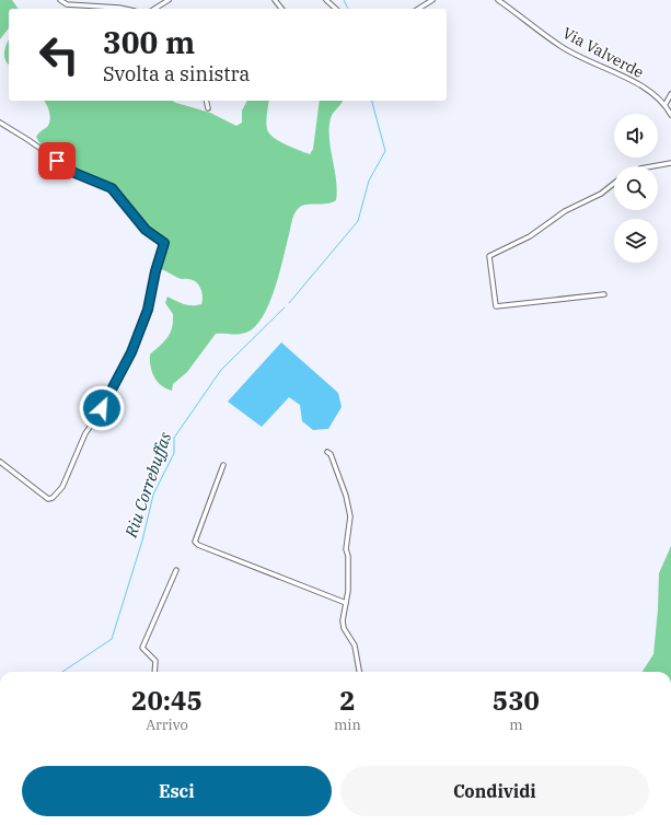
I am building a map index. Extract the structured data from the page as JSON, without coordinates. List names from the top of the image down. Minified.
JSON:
{"streets":{"street":["Via Valverde"]},"water":["Riu Correbuffas"],"page":{"turn":["300 m","Svolta a sinistra"],"eta":["20:45","Arrivo","2","min","530","m"],"buttons":["Esci","Condividi"]}}
